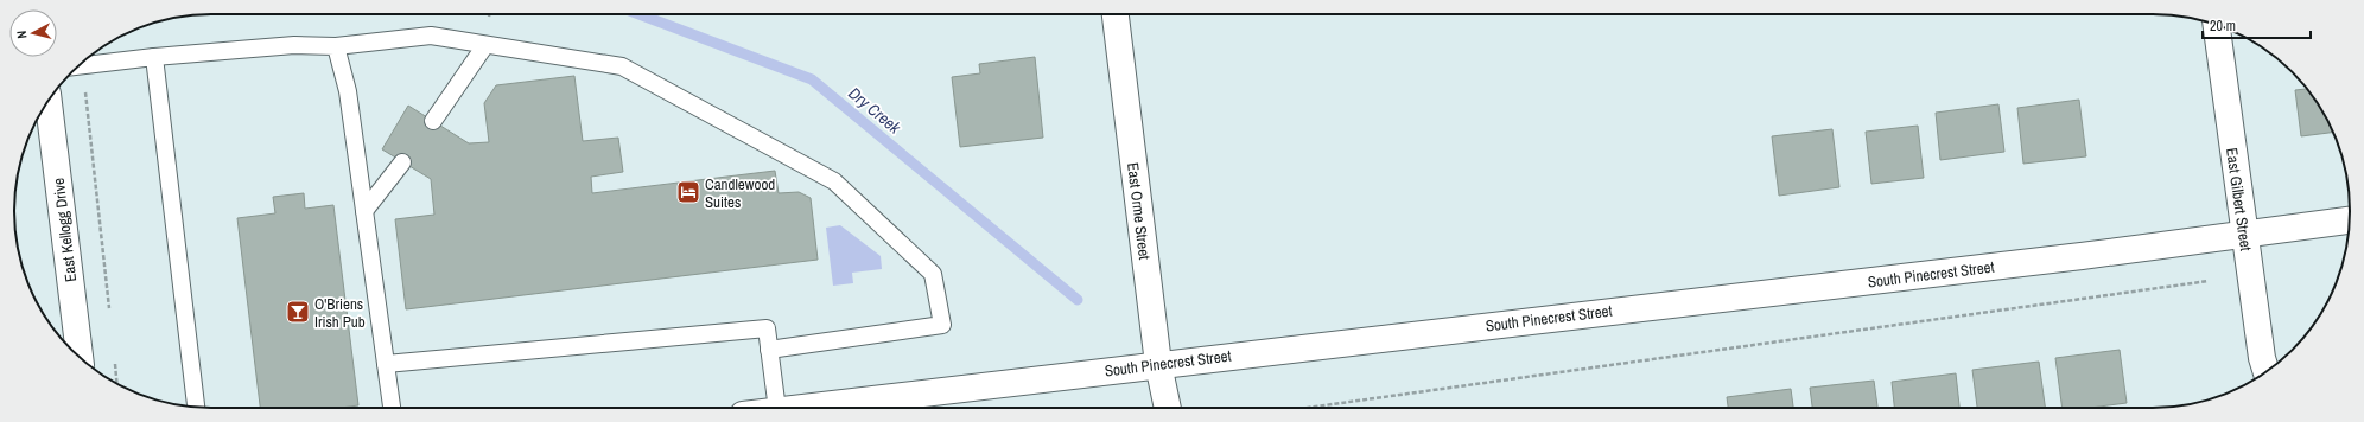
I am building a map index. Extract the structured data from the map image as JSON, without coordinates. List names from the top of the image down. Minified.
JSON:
{"streets":{"street":["East Gilbert Street","East Orme Street","East Kellogg Drive","South Pinecrest Street"]},"crossings":[["East Gilbert Street","South Pinecrest Street"],["East Orme Street","South Pinecrest Street"]],"water":["Dry Creek"],"places":{"hotel":["Candlewood Suites"],"bar":["O'Briens Irish Pub"]},"scale_bar":"20 m","north":"left"}
